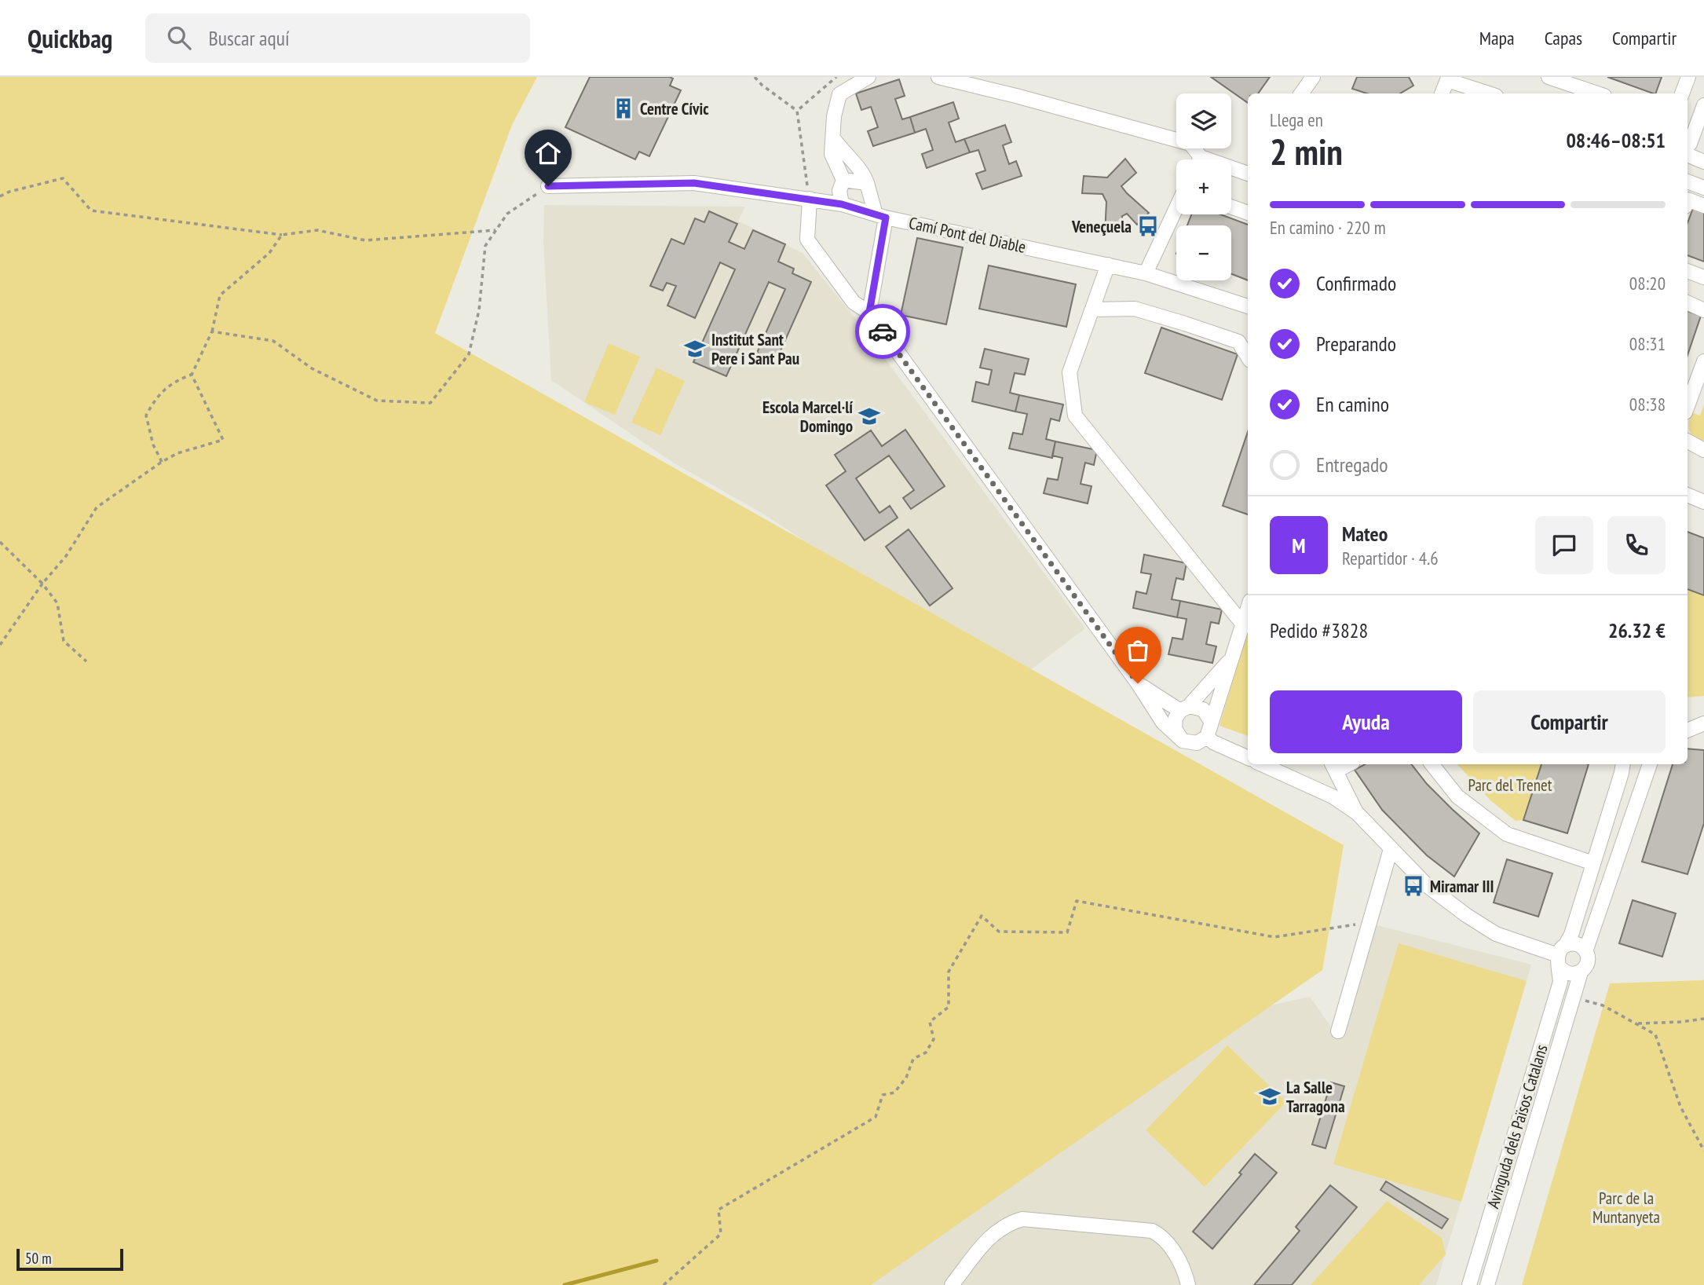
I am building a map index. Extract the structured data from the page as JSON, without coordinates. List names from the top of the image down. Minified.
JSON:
{"streets":{"street":["Camí Pont del Diable","Avinguda dels Països Catalans"]},"parks":["Parc del Trenet","Parc de la Muntanyeta"],"places":{"building":["Centre Cívic"],"bus stop":["Veneçuela","Miramar III"],"school or university":["Institut Sant Pere i Sant Pau","Escola Marcel·lí Domingo","La Salle Tarragona"]},"scale_bar":"50 m","page":{"header":"Quickbag","search":"Buscar aquí","nav":["Mapa","Capas","Compartir"],"map_buttons":["+","−"],"heading":["2 min","Llega en","08:46–08:51"],"panel":["Mateo","Repartidor · 4.6","Pedido #3828","26.32 €"],"bar":"En camino · 220 m","list":[["Confirmado","08:20"],["Preparando","08:31"],["En camino","08:38"],"Entregado"],"round":"M","buttons":["Ayuda","Compartir"],"scale":"50 m"}}
